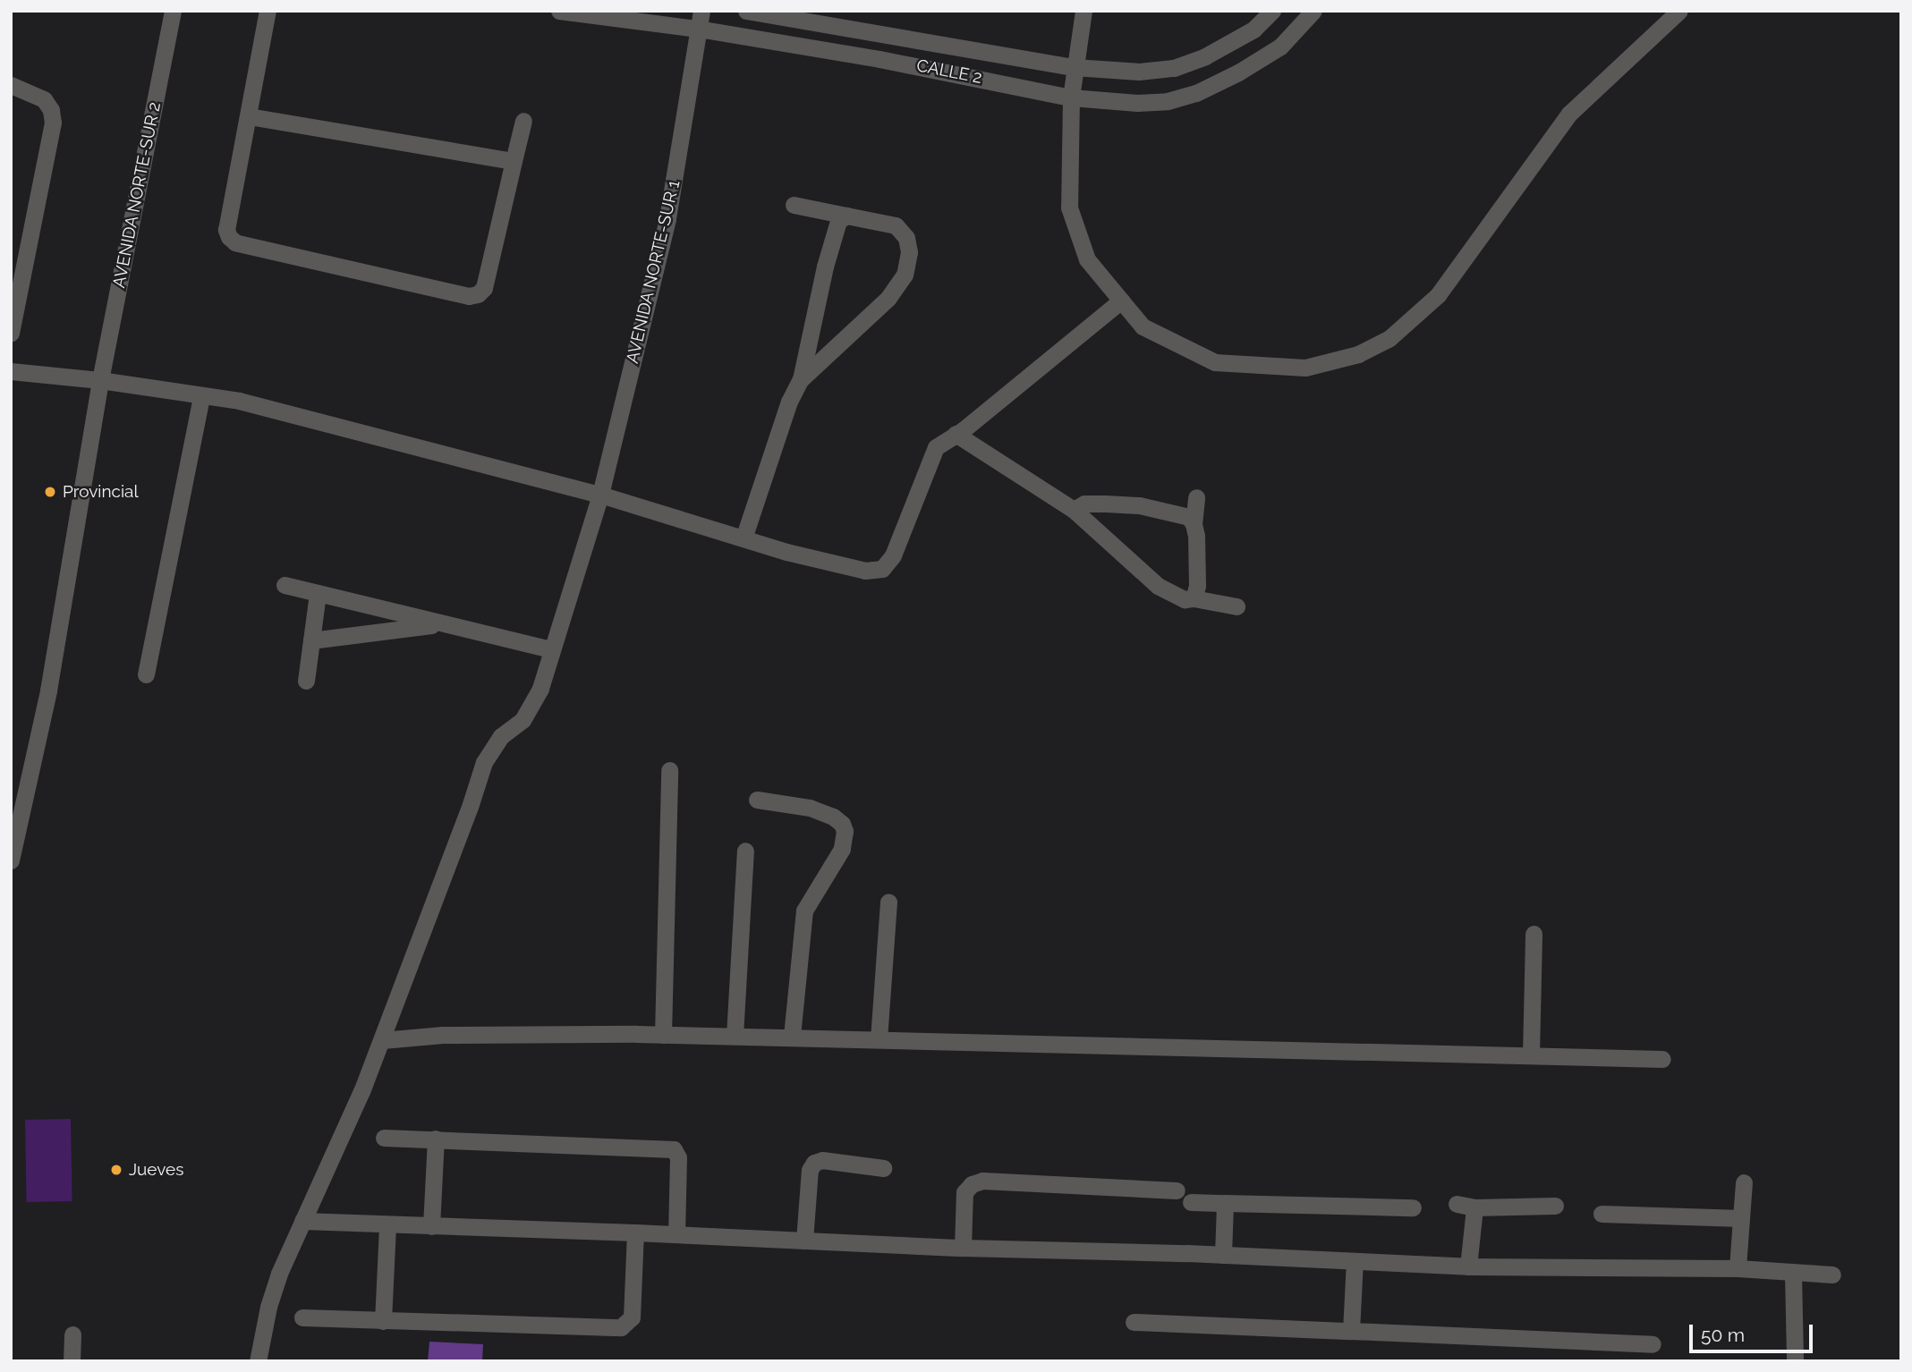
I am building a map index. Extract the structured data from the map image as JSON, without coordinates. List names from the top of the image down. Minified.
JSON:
{"streets":{"street":["CALLE 2","AVENIDA NORTE-SUR 2","AVENIDA NORTE-SUR 1"]},"crossings":[["CALLE 2","AVENIDA NORTE-SUR 1"]],"places":["Provincial","Jueves"],"scale_bar":"50 m"}
